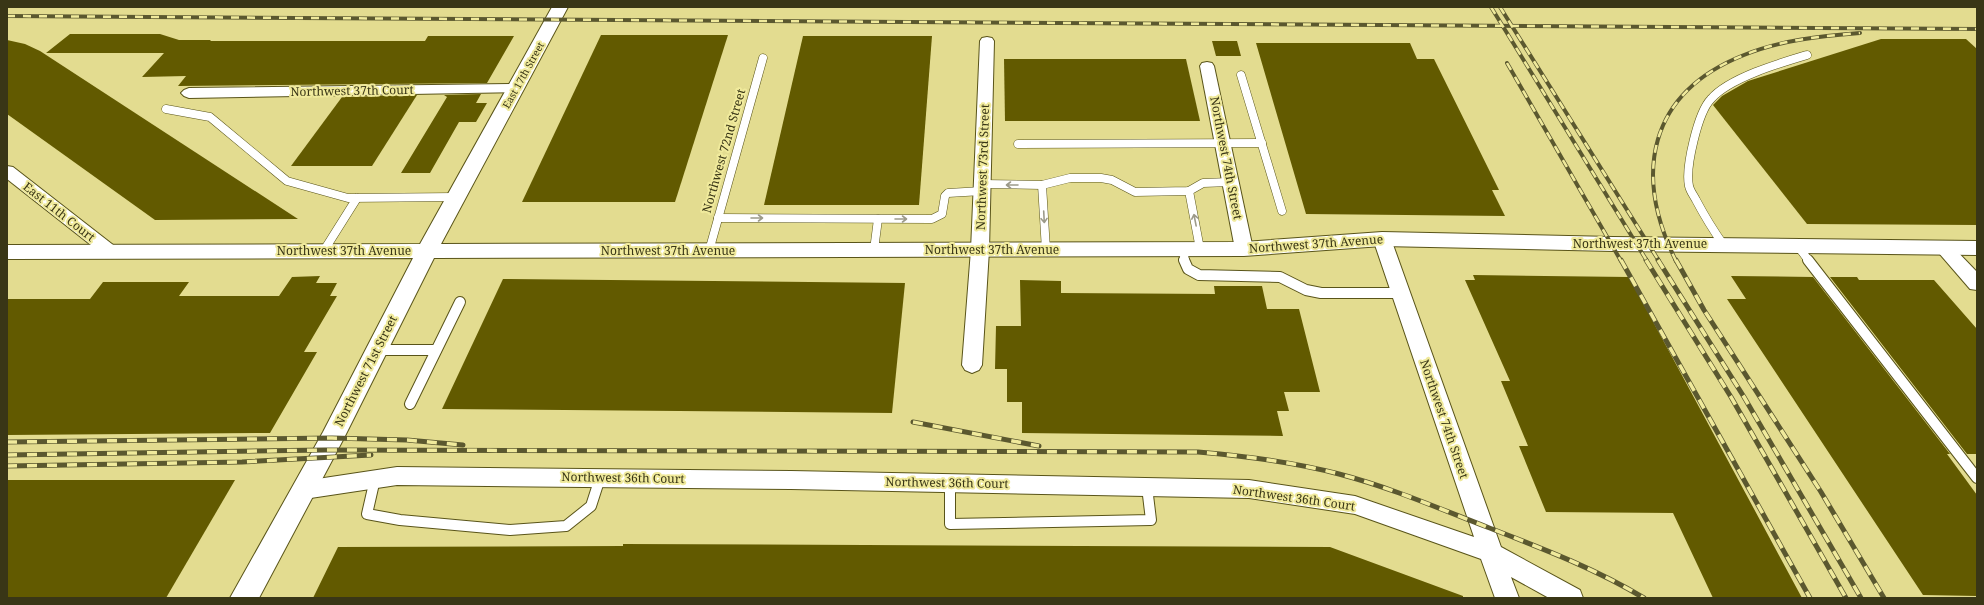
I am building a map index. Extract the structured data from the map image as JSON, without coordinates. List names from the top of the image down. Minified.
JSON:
{"streets":{"street":["East 17th Street","Northwest 37th Court","Northwest 74th Street","Northwest 73rd Street","East 11th Court","Northwest 37th Avenue","Northwest 71st Street","Northwest 36th Court"],"lane":["Northwest 72nd Street"]},"crossings":[["East 17th Street","Northwest 37th Court"],["East 17th Street","Northwest 71st Street"],["Northwest 72nd Street","Northwest 37th Avenue"],["Northwest 74th Street","Northwest 37th Avenue"],["Northwest 74th Street","Northwest 36th Court"],["Northwest 73rd Street","Northwest 37th Avenue"],["East 11th Court","Northwest 37th Avenue"],["Northwest 37th Avenue","Northwest 71st Street"],["Northwest 71st Street","Northwest 36th Court"]]}
